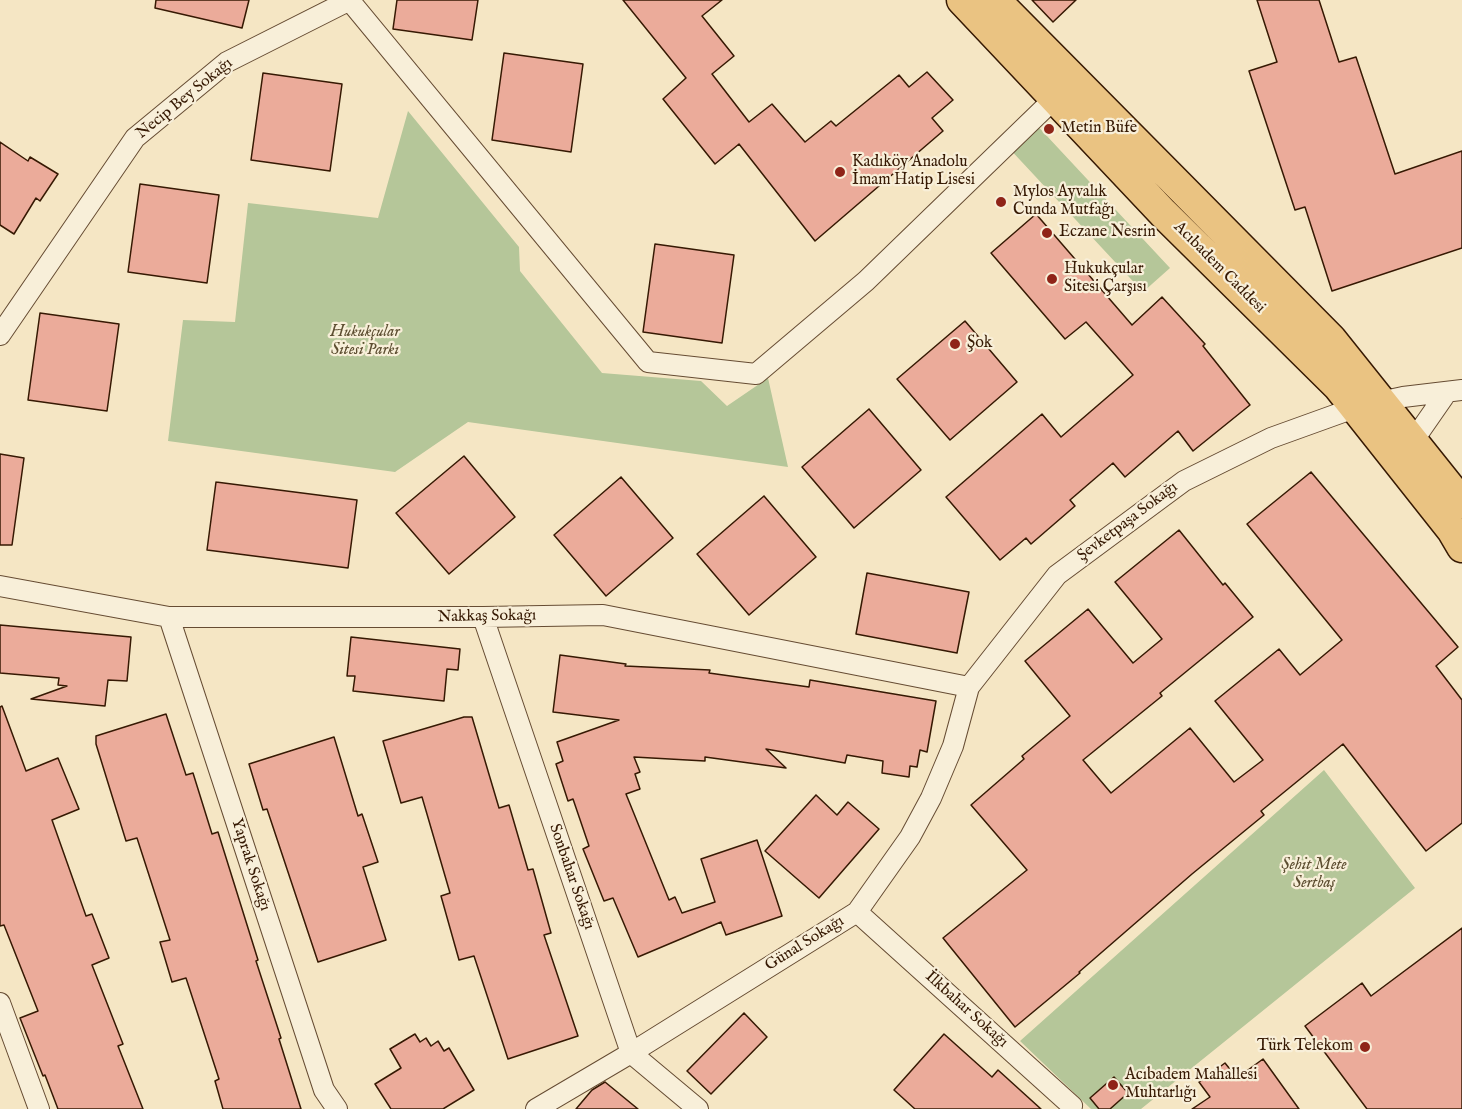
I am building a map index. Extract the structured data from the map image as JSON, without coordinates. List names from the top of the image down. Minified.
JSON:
{"streets":{"main road":["Acıbadem Caddesi"],"street":["Necip Bey Sokağı","Şevketpaşa Sokağı","Nakkaş Sokağı","Yaprak Sokağı","Sonbahar Sokağı","Günal Sokağı","İlkbahar Sokağı"]},"crossings":[["Acıbadem Caddesi","Şevketpaşa Sokağı"],["Şevketpaşa Sokağı","Nakkaş Sokağı"],["Şevketpaşa Sokağı","Günal Sokağı"],["Nakkaş Sokağı","Yaprak Sokağı"],["Nakkaş Sokağı","Sonbahar Sokağı"],["Nakkaş Sokağı","Günal Sokağı"],["Sonbahar Sokağı","Günal Sokağı"],["Günal Sokağı","İlkbahar Sokağı"]],"parks":["Hukukçular Sitesi Parkı","Şehit Mete Sertbaş"],"places":["Metin Büfe","Kadıköy Anadolu İmam Hatip Lisesi","Mylos Ayvalık Cunda Mutfağı","Eczane Nesrin","Hukukçular Sitesi Çarşısı","Şok","Türk Telekom","Acıbadem Mahallesi Muhtarlığı"]}
